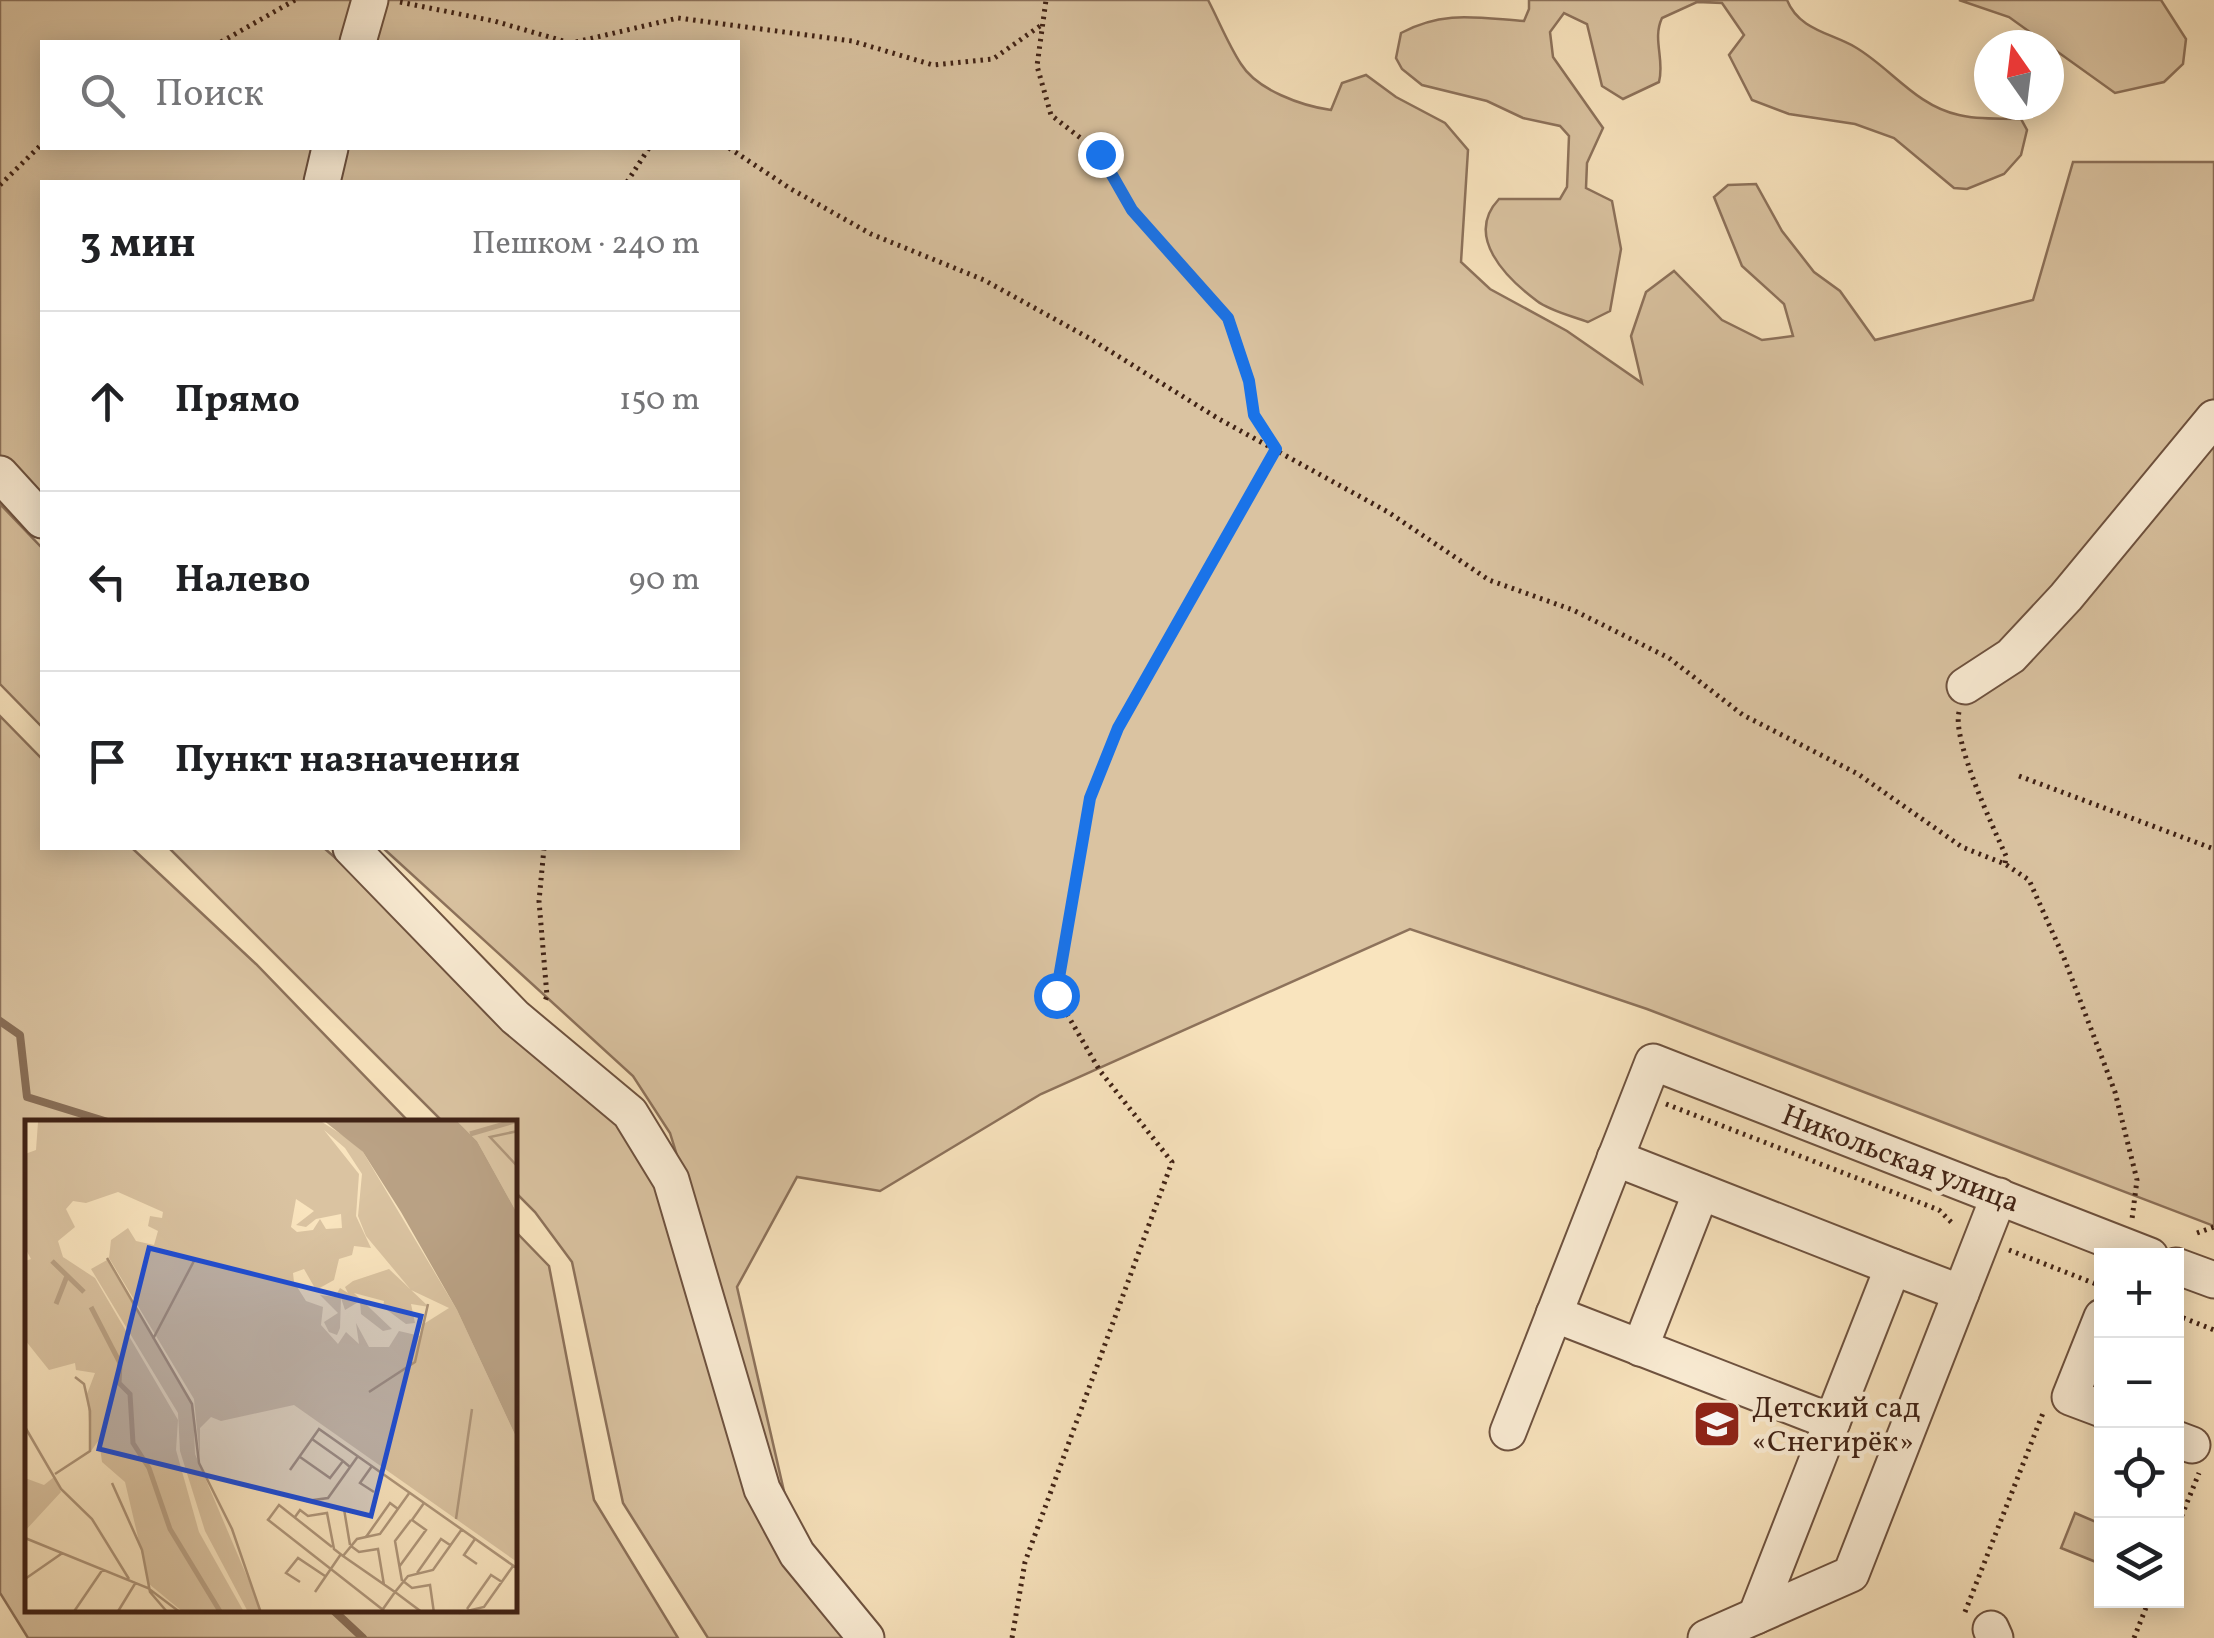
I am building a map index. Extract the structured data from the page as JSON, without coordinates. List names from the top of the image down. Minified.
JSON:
{"streets":{"street":["Никольская улица"]},"places":{"school or university":["Детский сад «Снегирёк»"]},"north":"top","page":{"search":"Поиск","heading":["3 мин","Пешком · 240 m"],"list":[["Прямо","150 m"],["Налево","90 m"],"Пункт назначения"],"map_buttons":["+","−"]}}
